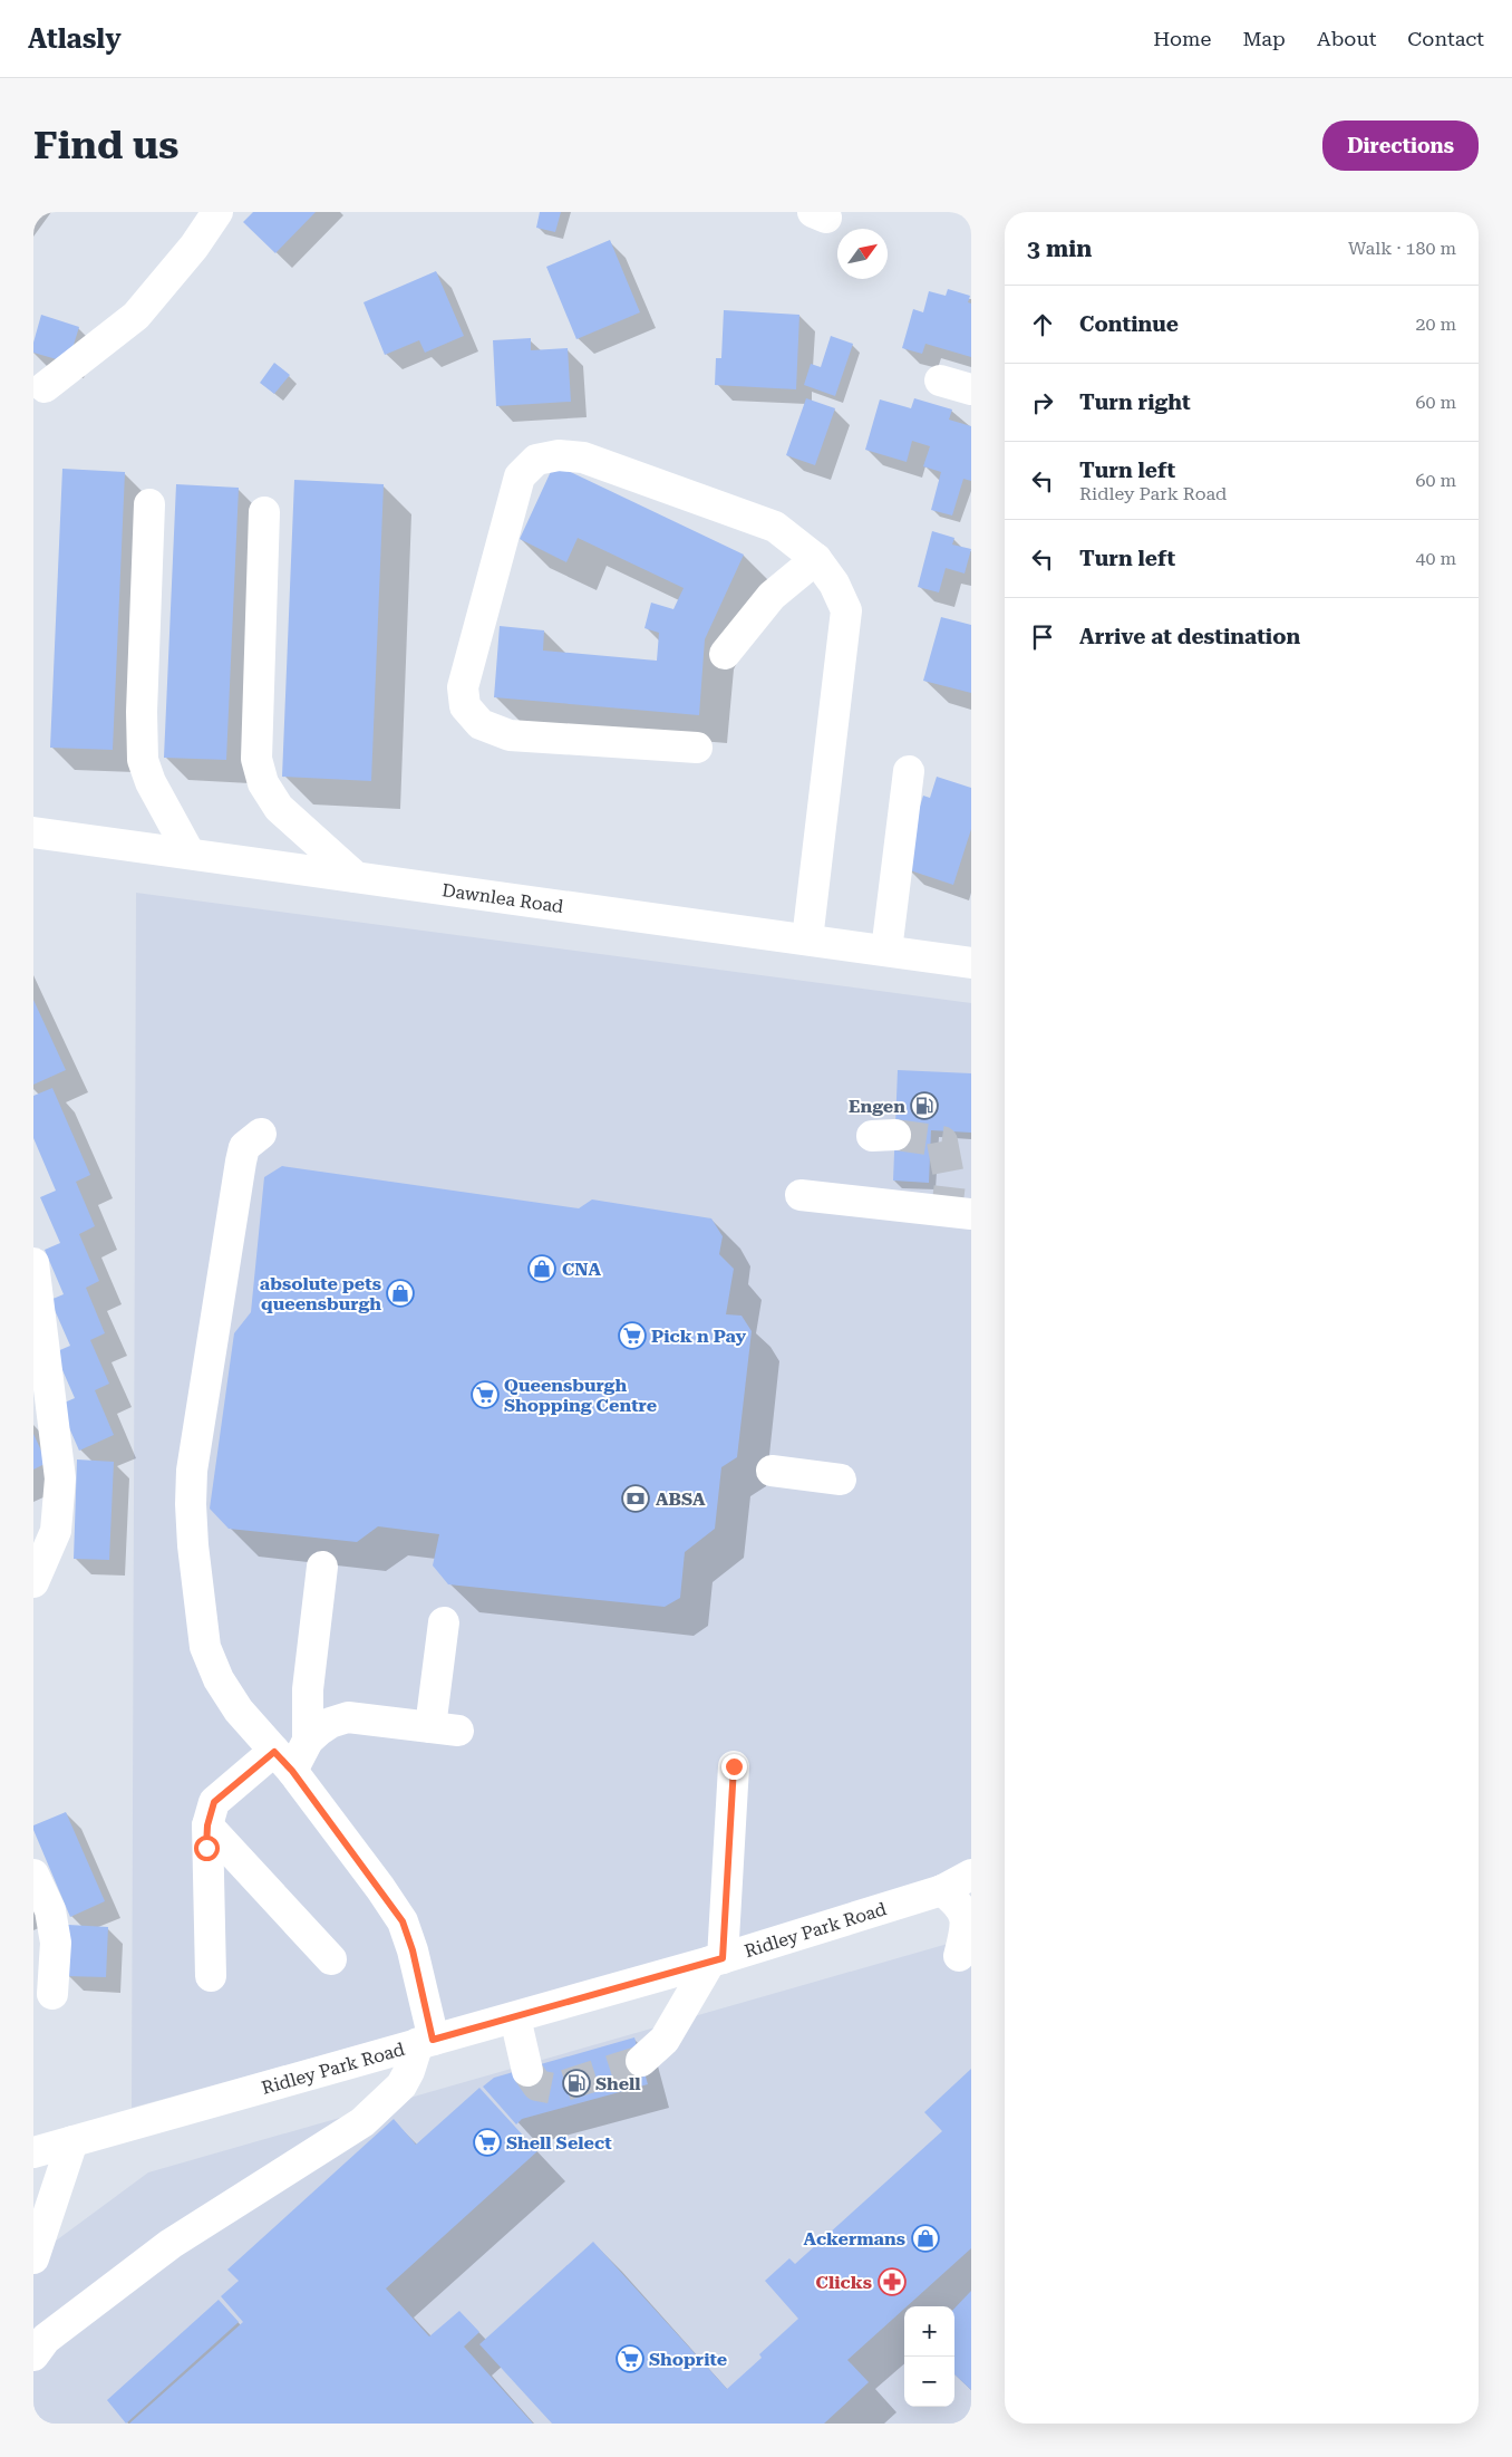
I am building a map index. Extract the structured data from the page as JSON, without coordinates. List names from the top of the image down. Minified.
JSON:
{"streets":{"street":["Dawnlea Road","Ridley Park Road"]},"places":{"fuel station":["Engen","Shell"],"shop":["CNA","absolute pets queensburgh","Ackermans"],"supermarket":["Pick n Pay","Queensburgh Shopping Centre","Shell Select","Shoprite"],"bank":["ABSA"],"pharmacy":["Clicks"]},"north":"top right","page":{"header":"Atlasly","nav":["Home","Map","About","Contact"],"buttons":"Directions","title":"Find us","heading":["3 min","Walk · 180 m"],"list":[["Continue","20 m"],["Turn right","60 m"],["Turn left","Ridley Park Road","60 m"],["Turn left","40 m"],"Arrive at destination"],"map_buttons":["+","−"]}}
